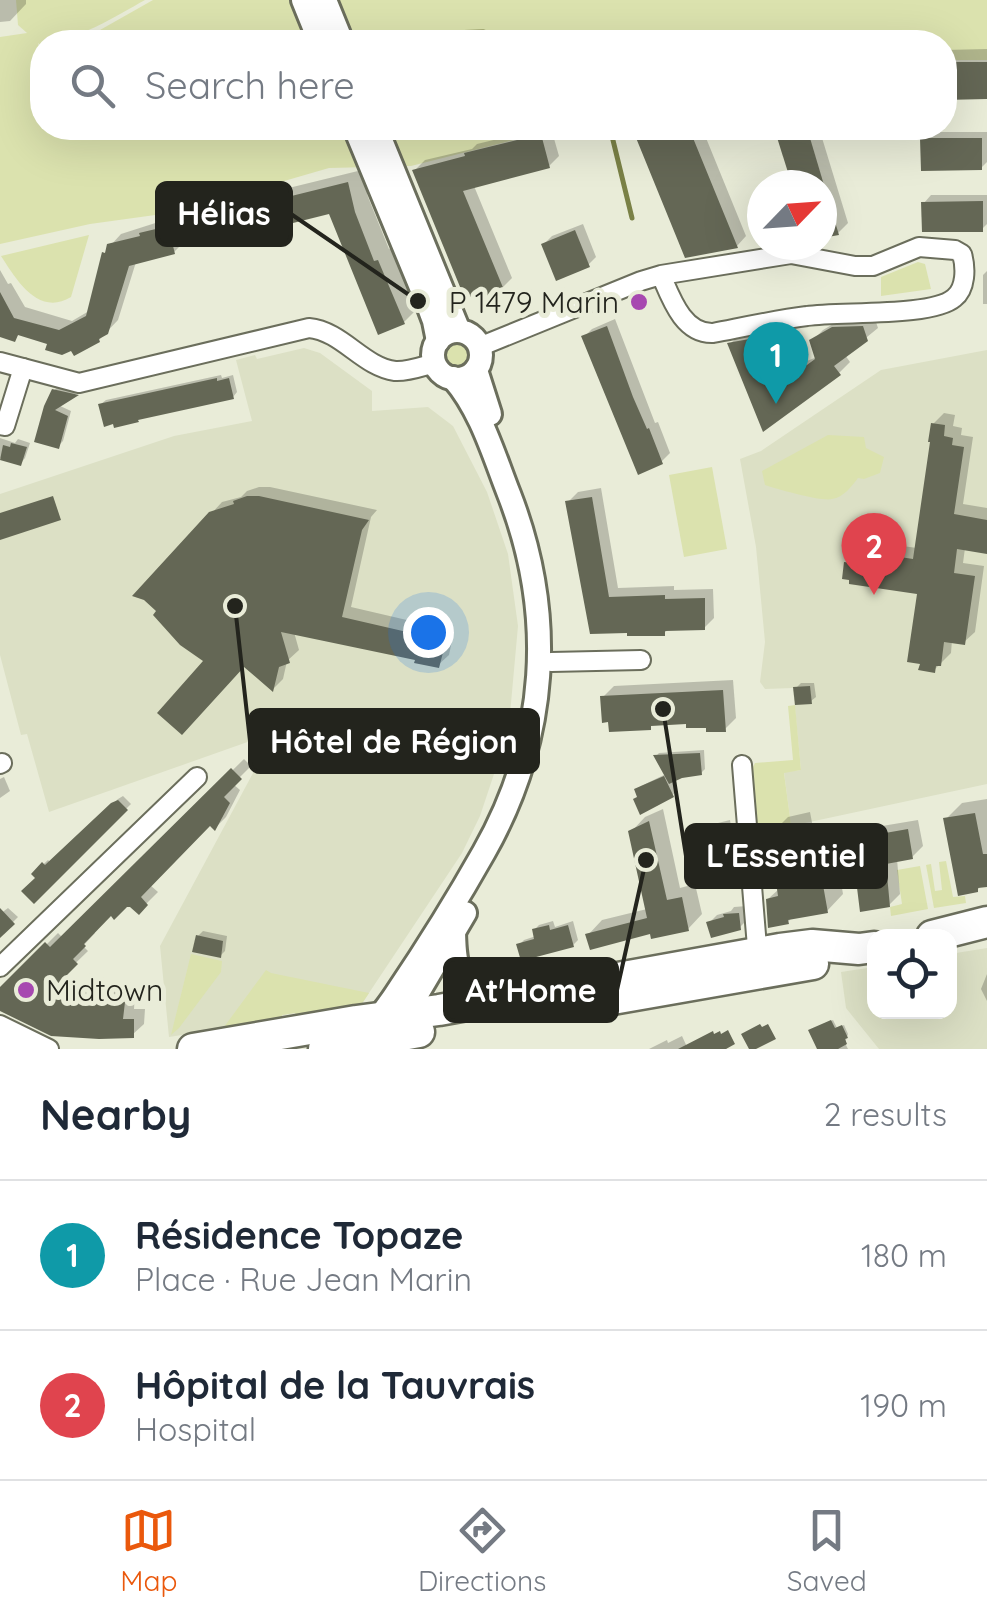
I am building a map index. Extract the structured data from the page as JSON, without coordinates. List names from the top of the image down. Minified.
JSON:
{"places":["Hélias","P 1479 Marin","Hôtel de Région","L'Essentiel","At'Home","Midtown"],"north":"top right","page":{"search":"Search here","pins":["1","2"],"heading":["Nearby","2 results"],"list":[{"mark":"1","name":"Résidence Topaze","note":"Place · Rue Jean Marin","value":"180 m"},{"mark":"2","name":"Hôpital de la Tauvrais","note":"Hospital","value":"190 m"}],"nav":["Map","Directions","Saved"]}}
